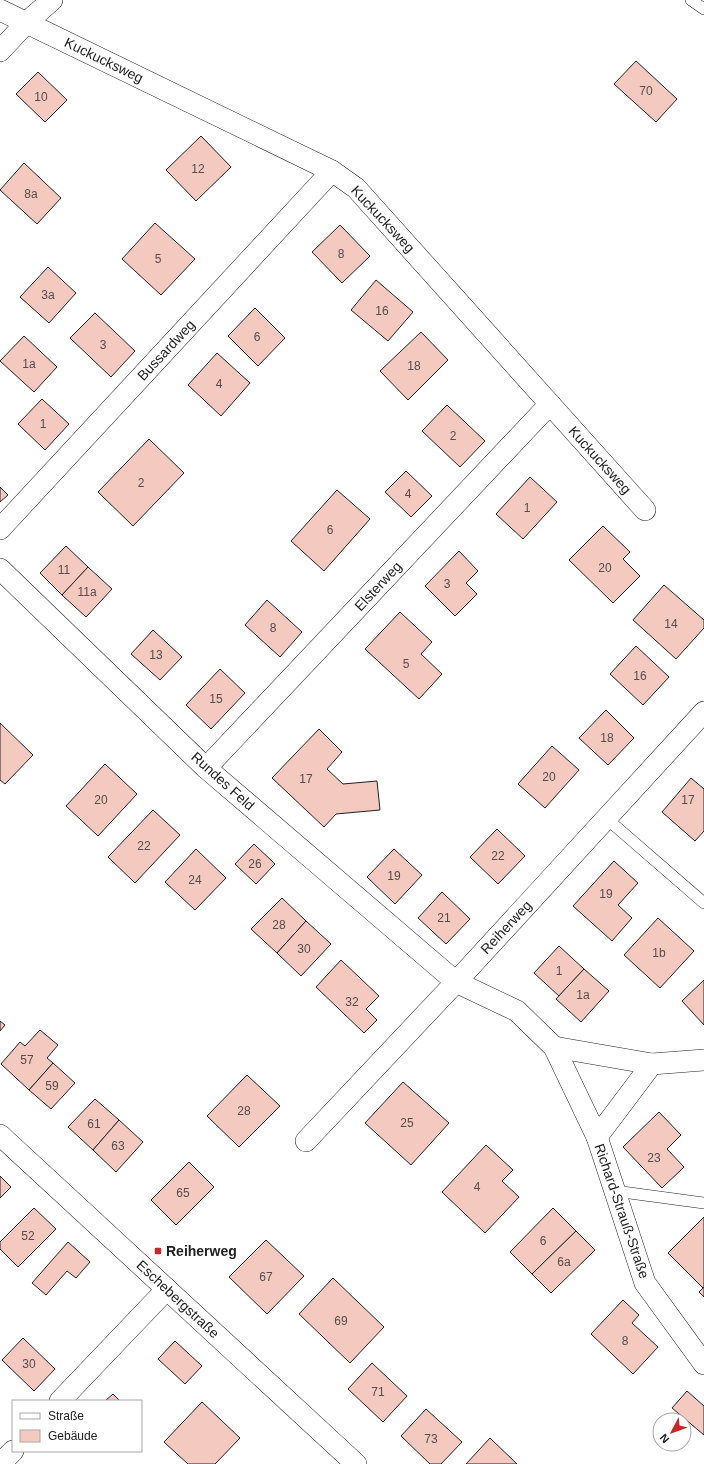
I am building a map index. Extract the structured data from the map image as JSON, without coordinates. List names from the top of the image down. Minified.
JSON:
{"streets":{"street":["Kuckucksweg","Bussardweg","Elsterweg","Rundes Feld","Reiherweg","Richard-Strauß-Straße","Eschebergstraße"]},"crossings":[["Kuckucksweg","Bussardweg"],["Kuckucksweg","Elsterweg"],["Elsterweg","Rundes Feld"],["Rundes Feld","Reiherweg"],["Rundes Feld","Richard-Strauß-Straße"],["Reiherweg","Richard-Strauß-Straße"]],"places":{"transit":["Reiherweg"]},"house_numbers":["70","10","12","8a","8","5","3a","16","6","3","1a","18","4","1","2","2","4","1","6","20","11","3","11a","14","8","13","5","16","15","18","20","17","20","17","22","22","26","19","24","19","21","28","30","1b","1","1a","32","57","59","28","25","61","63","23","4","65","52","6","6a","67","69","8","30","71","73"],"legend":["Straße","Gebäude"],"north":"bottom left"}
